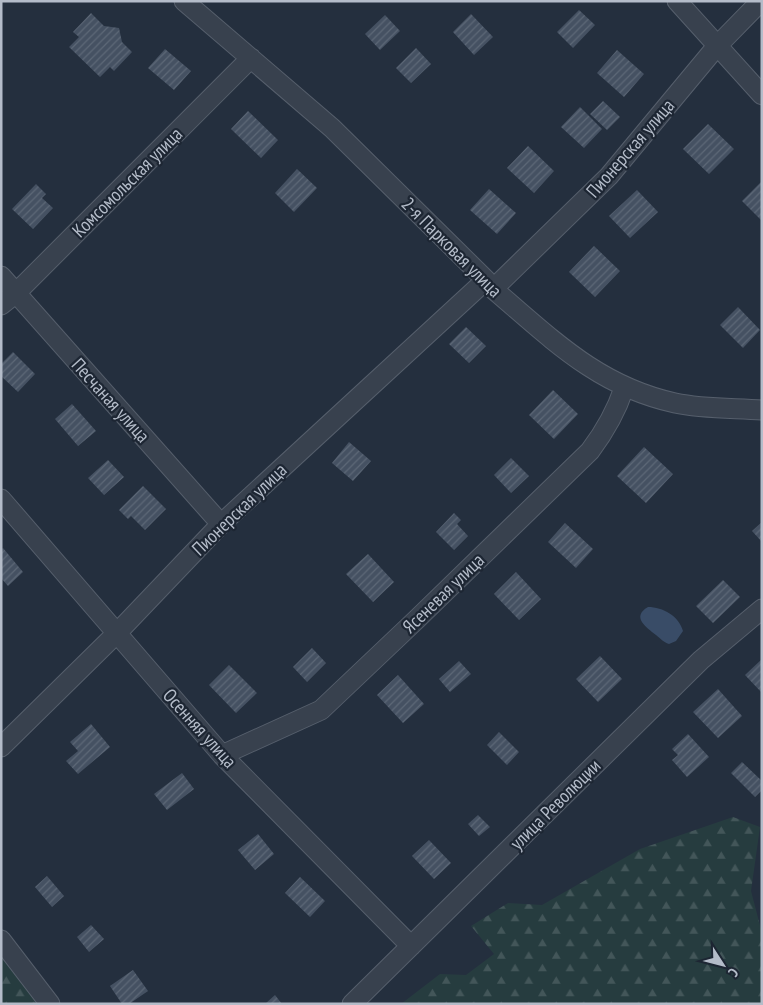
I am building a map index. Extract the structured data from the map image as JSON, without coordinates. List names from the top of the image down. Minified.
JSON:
{"streets":{"street":["Пионерская улица","Комсомольская улица","2-я Парковая улица","Песчаная улица","Ясеневая улица","Осенняя улица","улица Революции"]},"crossings":[["Пионерская улица","2-я Парковая улица"],["Пионерская улица","Песчаная улица"],["Пионерская улица","Осенняя улица"],["Комсомольская улица","2-я Парковая улица"],["Комсомольская улица","Песчаная улица"],["2-я Парковая улица","Ясеневая улица"],["Ясеневая улица","Осенняя улица"],["Осенняя улица","улица Революции"]],"north":"bottom right"}
